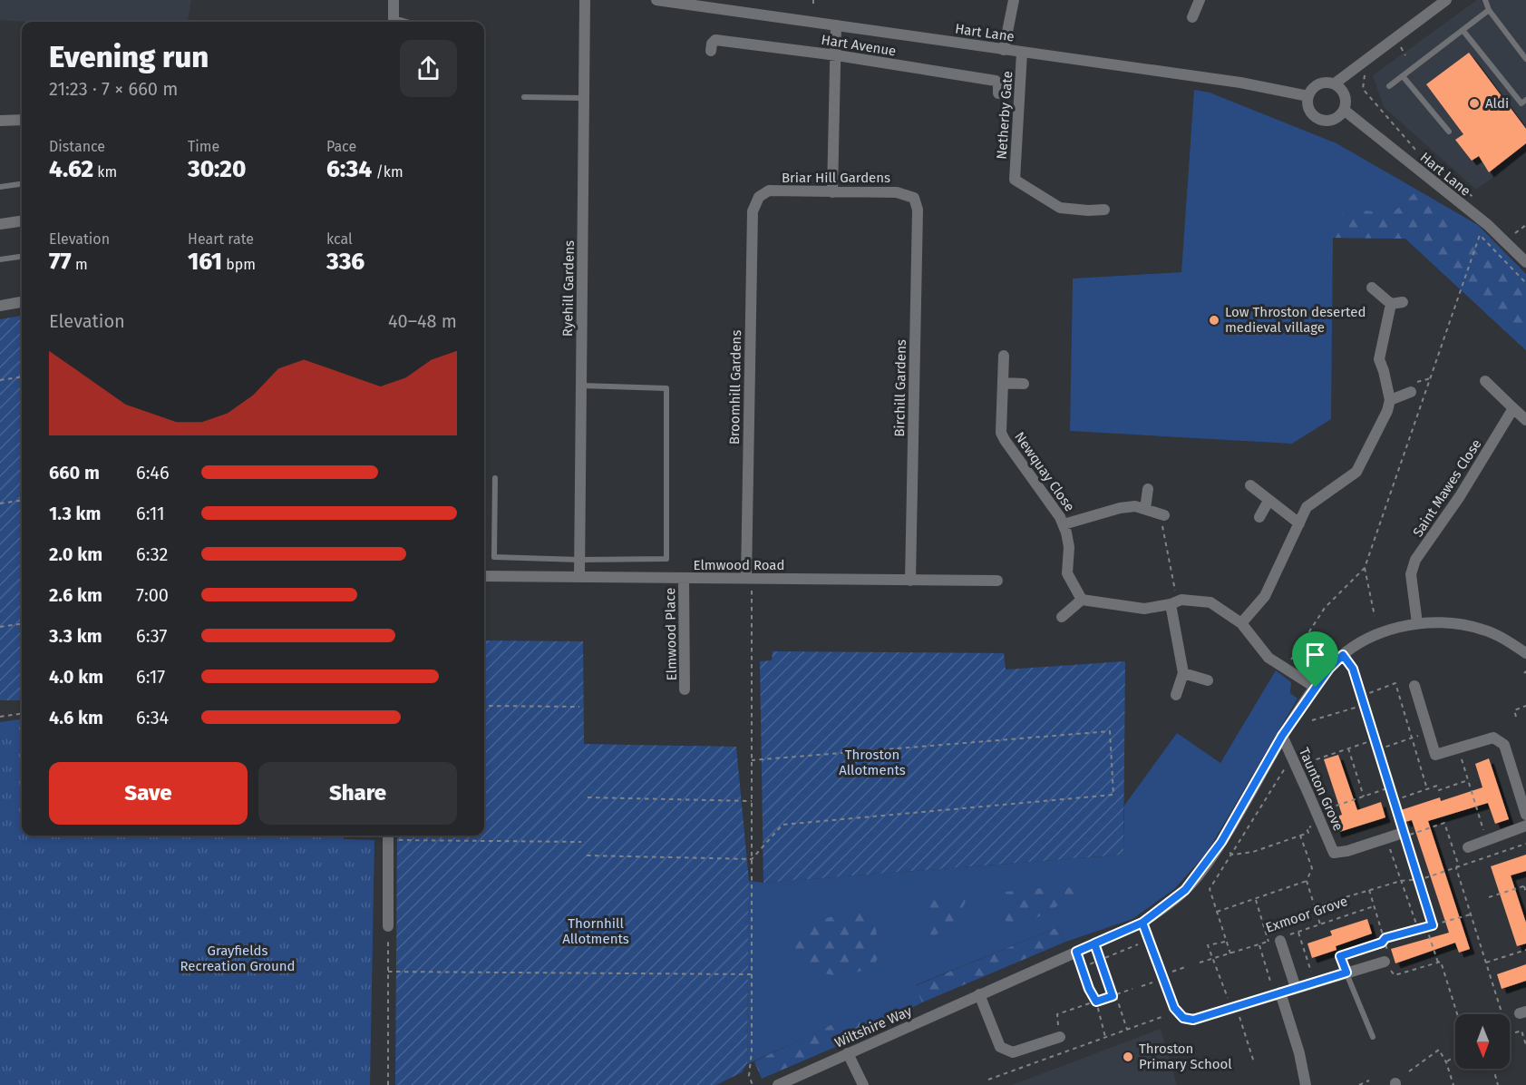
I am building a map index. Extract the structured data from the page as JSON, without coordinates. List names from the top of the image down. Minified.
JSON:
{"streets":{"street":["Hart Lane","Hart Avenue","Netherby Gate","Briar Hill Gardens","Ryehill Gardens","Broomhill Gardens","Birchill Gardens","Newquay Close","Saint Mawes Close","Elmwood Road","Elmwood Place","Taunton Grove","Wiltshire Way"],"path":["Exmoor Grove"]},"crossings":[["Hart Lane","Netherby Gate"],["Briar Hill Gardens","Broomhill Gardens"],["Briar Hill Gardens","Birchill Gardens"],["Ryehill Gardens","Elmwood Road"],["Broomhill Gardens","Elmwood Road"],["Birchill Gardens","Elmwood Road"],["Saint Mawes Close","Wiltshire Way"],["Elmwood Road","Elmwood Place"],["Taunton Grove","Wiltshire Way"]],"parks":["Throston Allotments","Thornhill Allotments","Grayfields Recreation Ground"],"places":["Aldi","Low Throston deserted medieval village","Throston Primary School"],"north":"bottom","page":{"heading":["Evening run","21:23 · 7 × 660 m"],"stats":[["Distance","4.62 km"],["Time","30:20"],["Pace","6:34 /km"],["Elevation","77 m"],["Heart rate","161 bpm"],["kcal","336"]],"chart":["Elevation","40–48 m"],"list":[{"name":"660 m","note":"6:46"},{"name":"1.3 km","note":"6:11"},{"name":"2.0 km","note":"6:32"},{"name":"2.6 km","note":"7:00"},{"name":"3.3 km","note":"6:37"},{"name":"4.0 km","note":"6:17"},{"name":"4.6 km","note":"6:34"}],"buttons":["Save","Share"]}}
